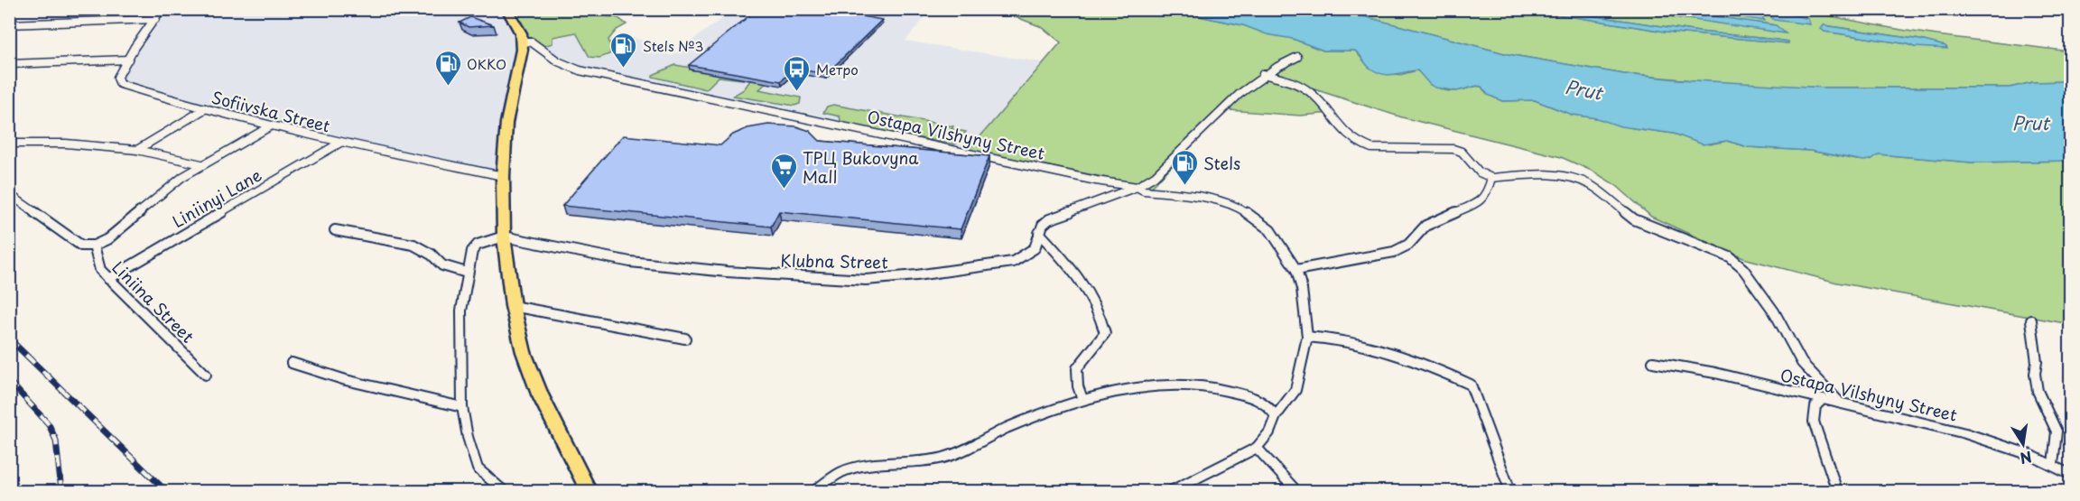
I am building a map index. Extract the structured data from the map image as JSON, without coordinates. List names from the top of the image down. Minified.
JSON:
{"streets":{"street":["Sofiivska Street","Ostapa Vilshyny Street","Liniinyi Lane","Klubna Street","Liniina Street"]},"crossings":[["Sofiivska Street","Liniinyi Lane"],["Ostapa Vilshyny Street","Klubna Street"],["Liniinyi Lane","Liniina Street"]],"water":["Prut"],"places":{"fuel station":["Stels №3","OKKO","Stels"],"bus stop":["Метро"],"supermarket":["ТРЦ Bukovyna Mall"]},"north":"bottom"}
